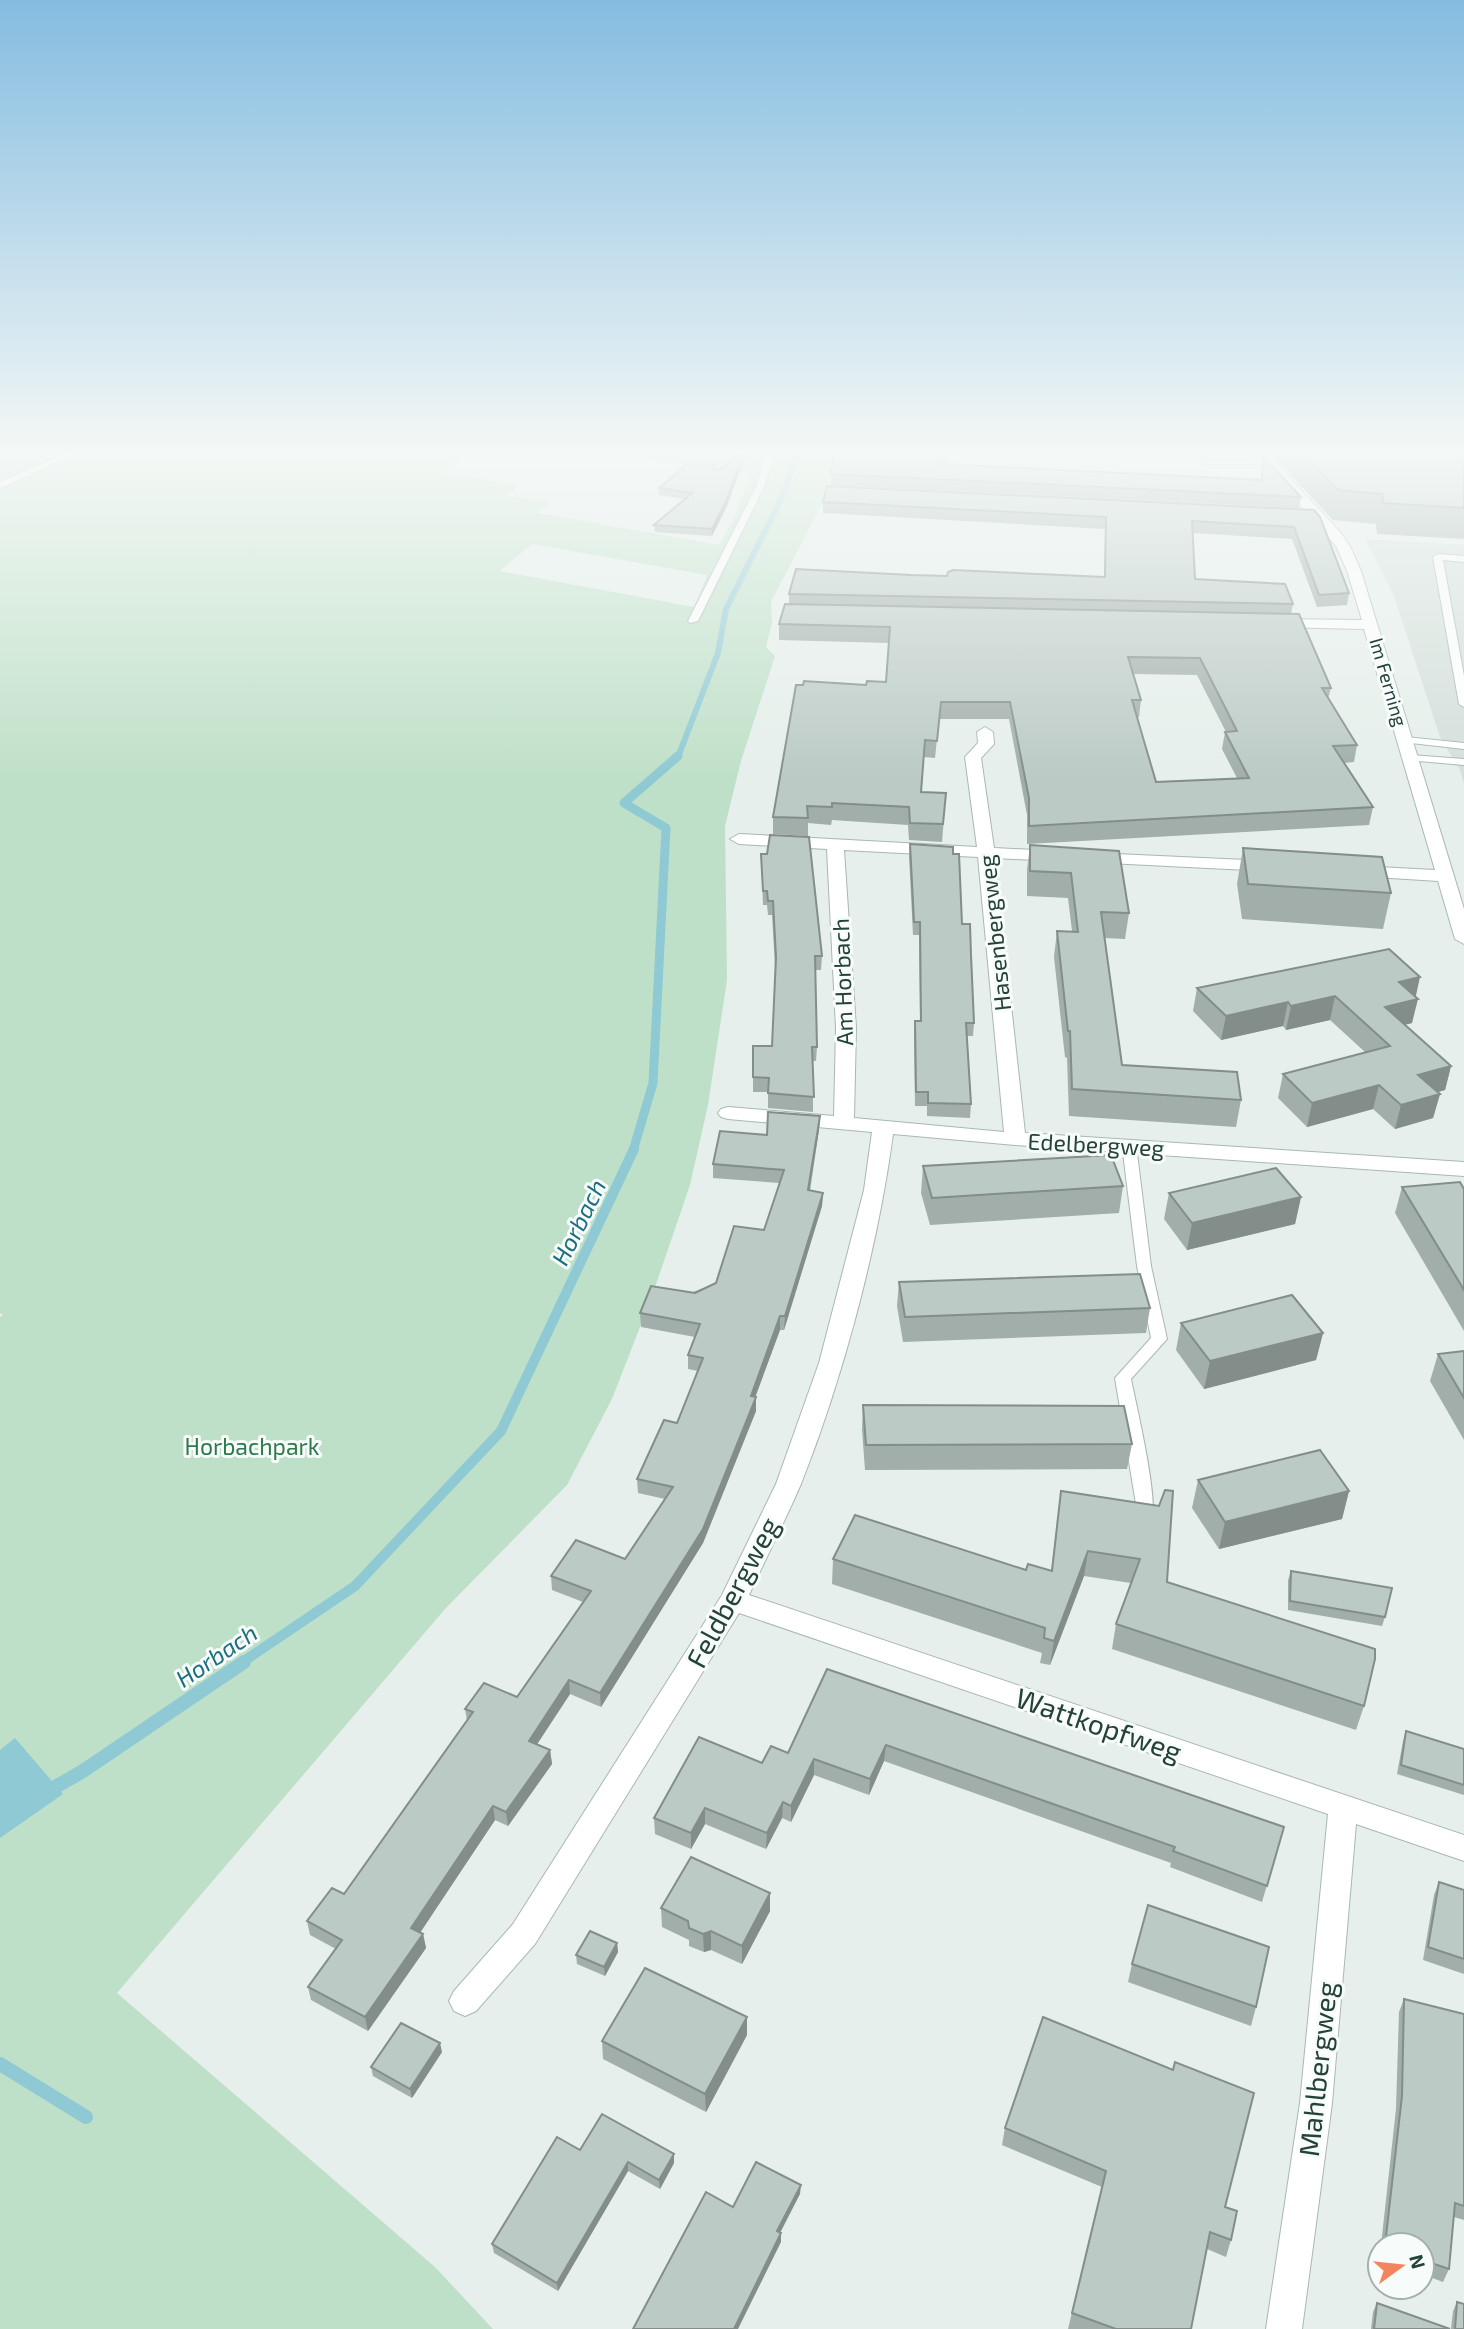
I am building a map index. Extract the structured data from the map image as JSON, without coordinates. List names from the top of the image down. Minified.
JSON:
{"streets":{"street":["Im Ferning","Hasenbergweg","Am Horbach","Edelbergweg","Feldbergweg","Wattkopfweg","Mahlbergweg"]},"crossings":[["Hasenbergweg","Edelbergweg"],["Am Horbach","Edelbergweg"],["Edelbergweg","Feldbergweg"],["Feldbergweg","Wattkopfweg"],["Wattkopfweg","Mahlbergweg"]],"water":["Horbach"],"parks":["Horbachpark"],"north":"right"}
